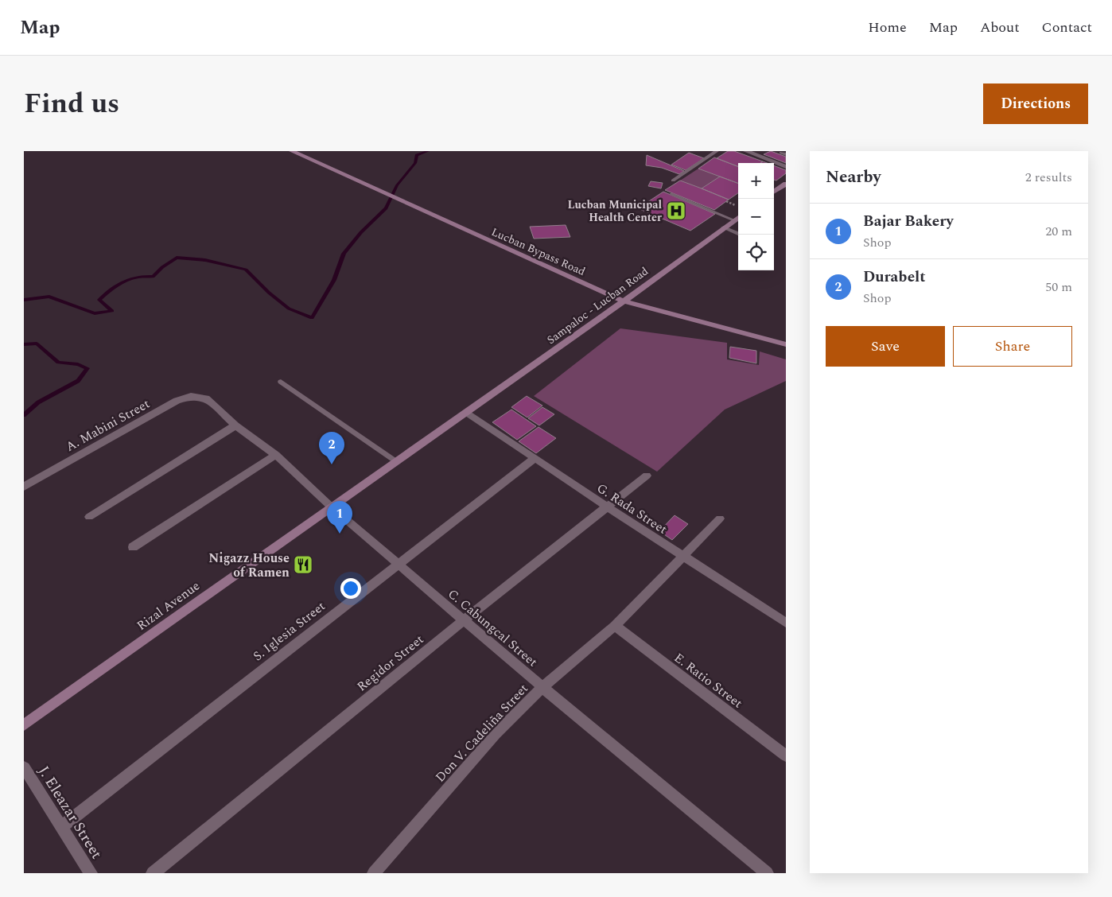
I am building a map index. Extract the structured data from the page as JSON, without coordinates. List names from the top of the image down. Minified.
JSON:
{"streets":{"main road":["Lucban Bypass Road","Sampaloc - Lucban Road","Rizal Avenue"],"street":["A. Mabini Street","G. Rada Street","C. Cabungcal Street","S. Iglesia Street","Regidor Street","E. Ratio Street","Don V. Cadeliña Street","J. Eleazar Street"]},"crossings":[["Lucban Bypass Road","Sampaloc - Lucban Road"],["Sampaloc - Lucban Road","G. Rada Street"],["Sampaloc - Lucban Road","Rizal Avenue"],["A. Mabini Street","C. Cabungcal Street"],["G. Rada Street","Rizal Avenue"],["G. Rada Street","S. Iglesia Street"],["G. Rada Street","Regidor Street"],["G. Rada Street","Don V. Cadeliña Street"],["Rizal Avenue","C. Cabungcal Street"],["C. Cabungcal Street","S. Iglesia Street"],["C. Cabungcal Street","Regidor Street"],["C. Cabungcal Street","Don V. Cadeliña Street"],["S. Iglesia Street","J. Eleazar Street"],["E. Ratio Street","Don V. Cadeliña Street"]],"places":{"hospital":["Lucban Municipal Health Center"],"restaurant":["Nigazz House of Ramen"]},"page":{"header":"Map","nav":["Home","Map","About","Contact"],"title":"Find us","buttons":["Directions",["Save","Share"]],"heading":["Nearby","2 results"],"map_buttons":["+","−"],"list":[{"mark":"1","name":"Bajar Bakery","note":"Shop","value":"20 m"},{"mark":"2","name":"Durabelt","note":"Shop","value":"50 m"}],"pins":["2","1"]}}
